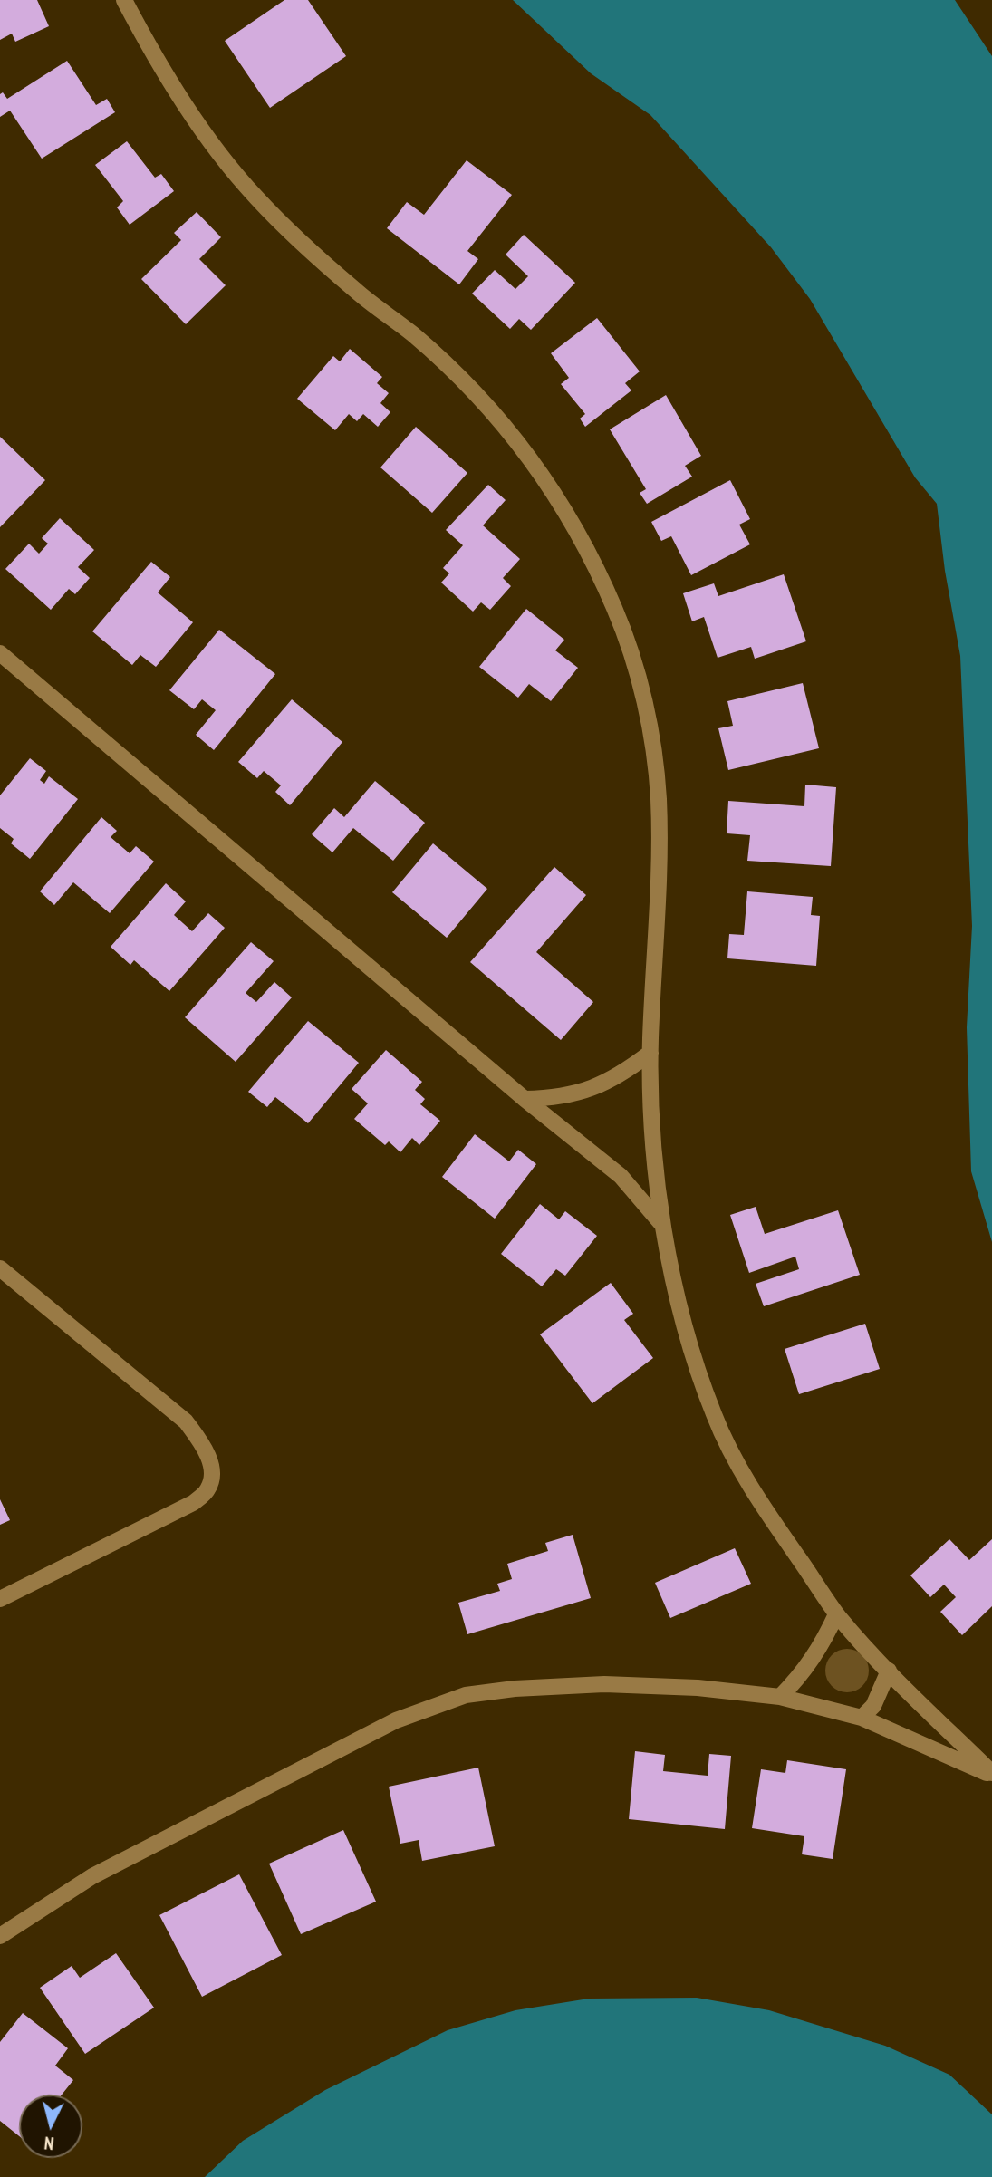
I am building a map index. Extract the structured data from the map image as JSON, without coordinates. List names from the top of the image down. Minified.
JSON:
{"north":"bottom"}
